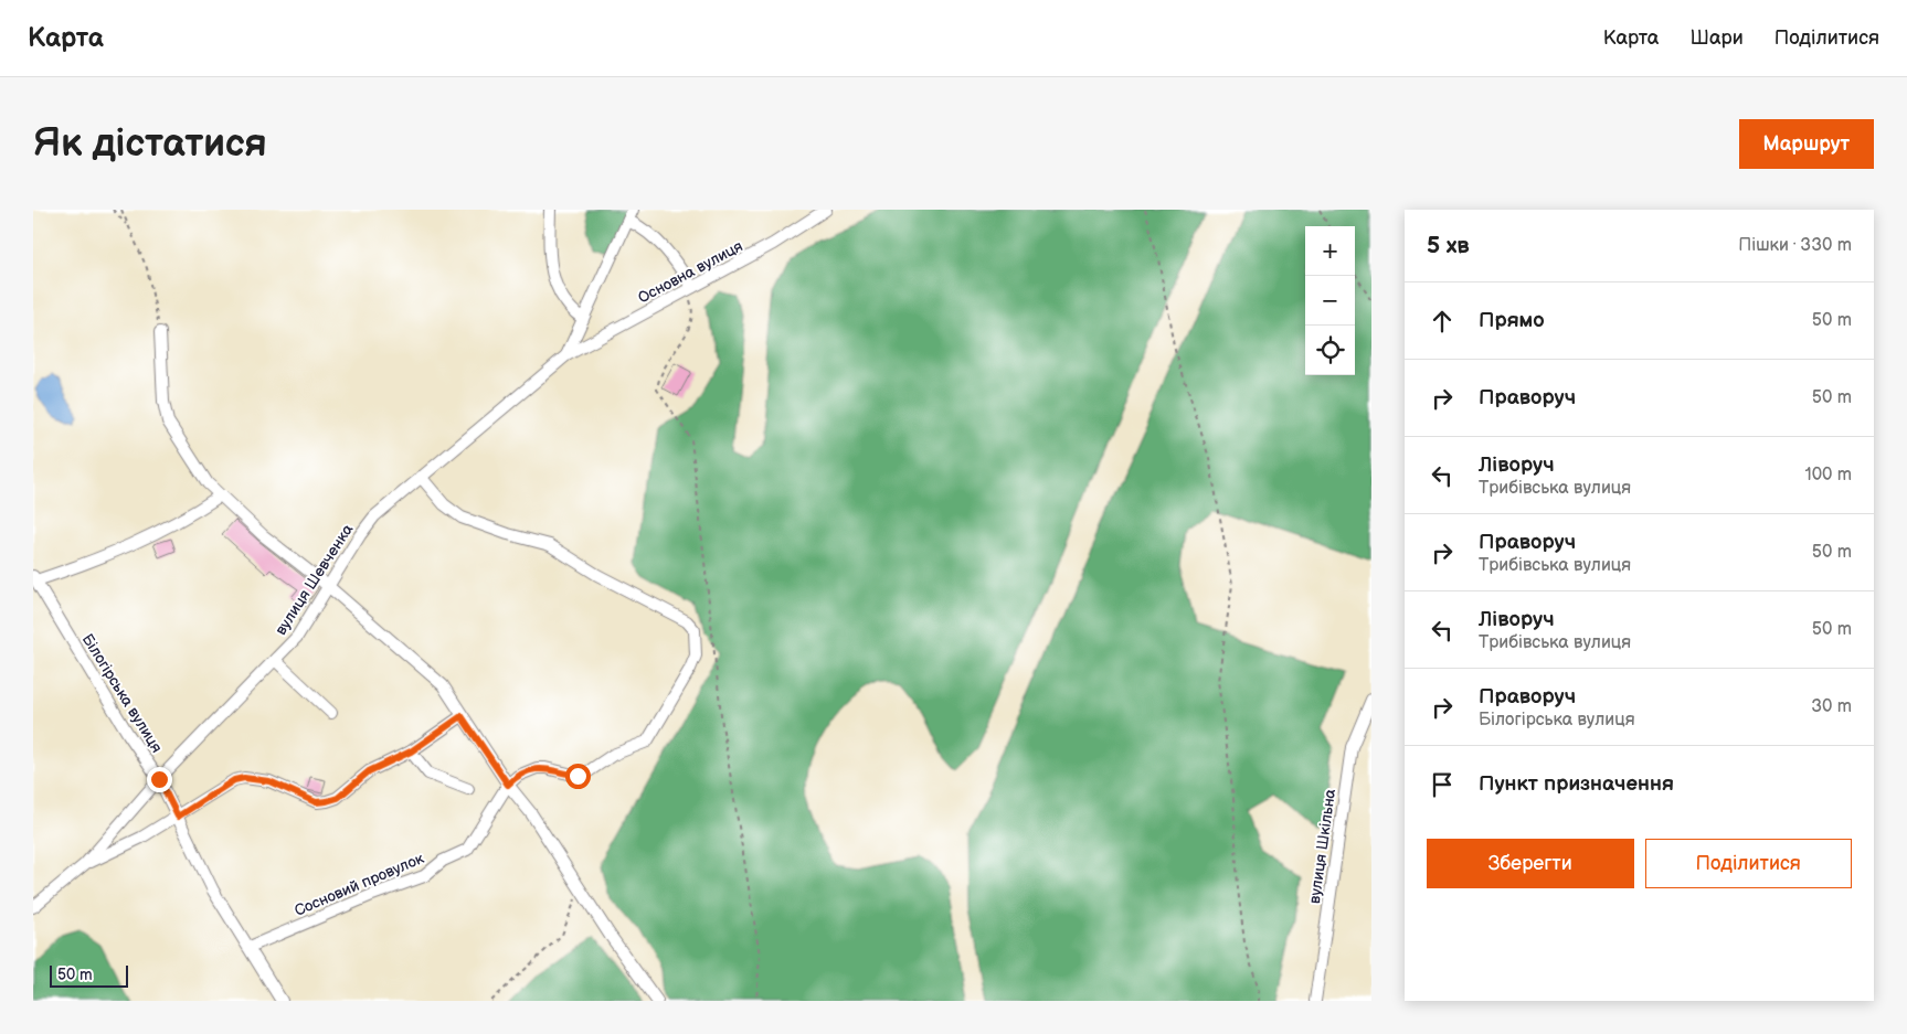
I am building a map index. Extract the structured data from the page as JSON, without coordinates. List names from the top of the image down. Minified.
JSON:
{"streets":{"street":["Основна вулиця","вулиця Шевченка","Білогірська вулиця","вулиця Шкільна","Сосновий провулок"]},"crossings":[["Основна вулиця","вулиця Шевченка"],["вулиця Шевченка","Білогірська вулиця"],["Білогірська вулиця","Сосновий провулок"]],"scale_bar":"50 m","page":{"header":"Карта","nav":["Карта","Шари","Поділитися"],"buttons":["Маршрут",["Зберегти","Поділитися"]],"title":"Як дістатися","heading":["5 хв","Пішки · 330 m"],"map_buttons":["+","−"],"list":[["Прямо","50 m"],["Праворуч","50 m"],["Ліворуч","Трибівська вулиця","100 m"],["Праворуч","Трибівська вулиця","50 m"],["Ліворуч","Трибівська вулиця","50 m"],["Праворуч","Білогірська вулиця","30 m"],"Пункт призначення"],"scale":"50 m"}}
